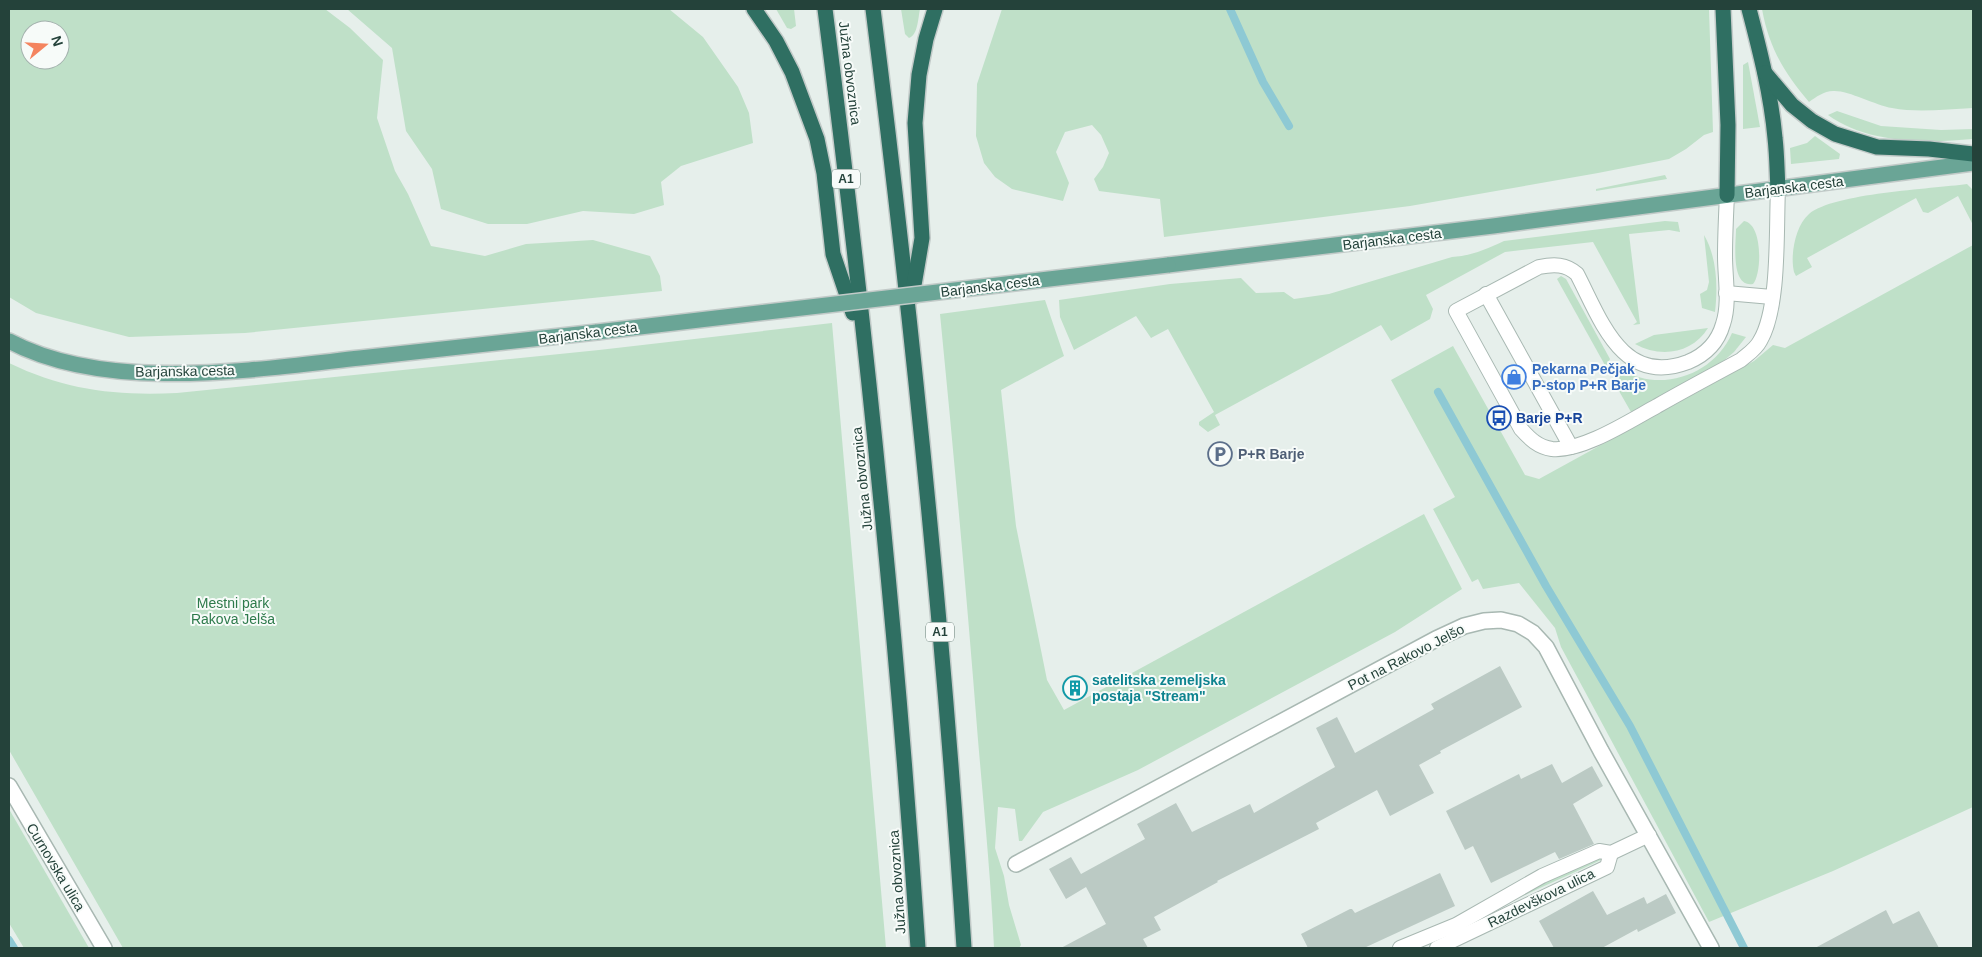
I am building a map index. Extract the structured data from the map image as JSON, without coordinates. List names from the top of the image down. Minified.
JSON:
{"streets":{"highway":["Južna obvoznica","A1"],"main road":["Barjanska cesta"],"street":["Pot na Rakovo Jelšo","Curnovska ulica"],"lane":["Razdevškova ulica"]},"crossings":[["Pot na Rakovo Jelšo","Razdevškova ulica"]],"parks":["Mestni park Rakova Jelša"],"places":{"shop":["Pekarna Pečjak P-stop P+R Barje"],"bus stop":["Barje P+R"],"parking":["P+R Barje"],"building":["satelitska zemeljska postaja \"Stream\""]},"north":"right"}
